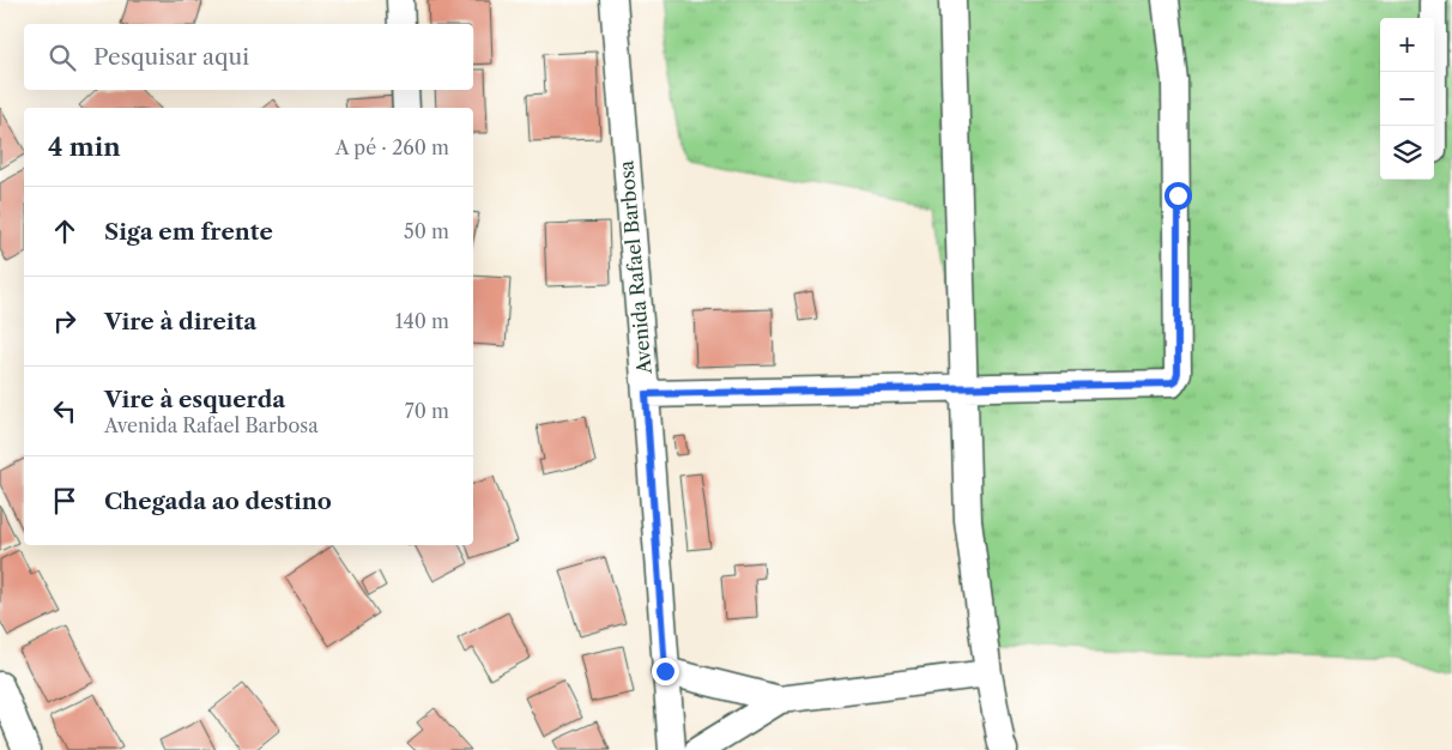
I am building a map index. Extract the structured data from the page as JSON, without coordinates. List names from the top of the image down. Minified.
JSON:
{"streets":{"street":["Avenida Rafael Barbosa"]},"page":{"map_buttons":["+","−"],"search":"Pesquisar aqui","heading":["4 min","A pé · 260 m"],"list":[["Siga em frente","50 m"],["Vire à direita","140 m"],["Vire à esquerda","Avenida Rafael Barbosa","70 m"],"Chegada ao destino"]}}
